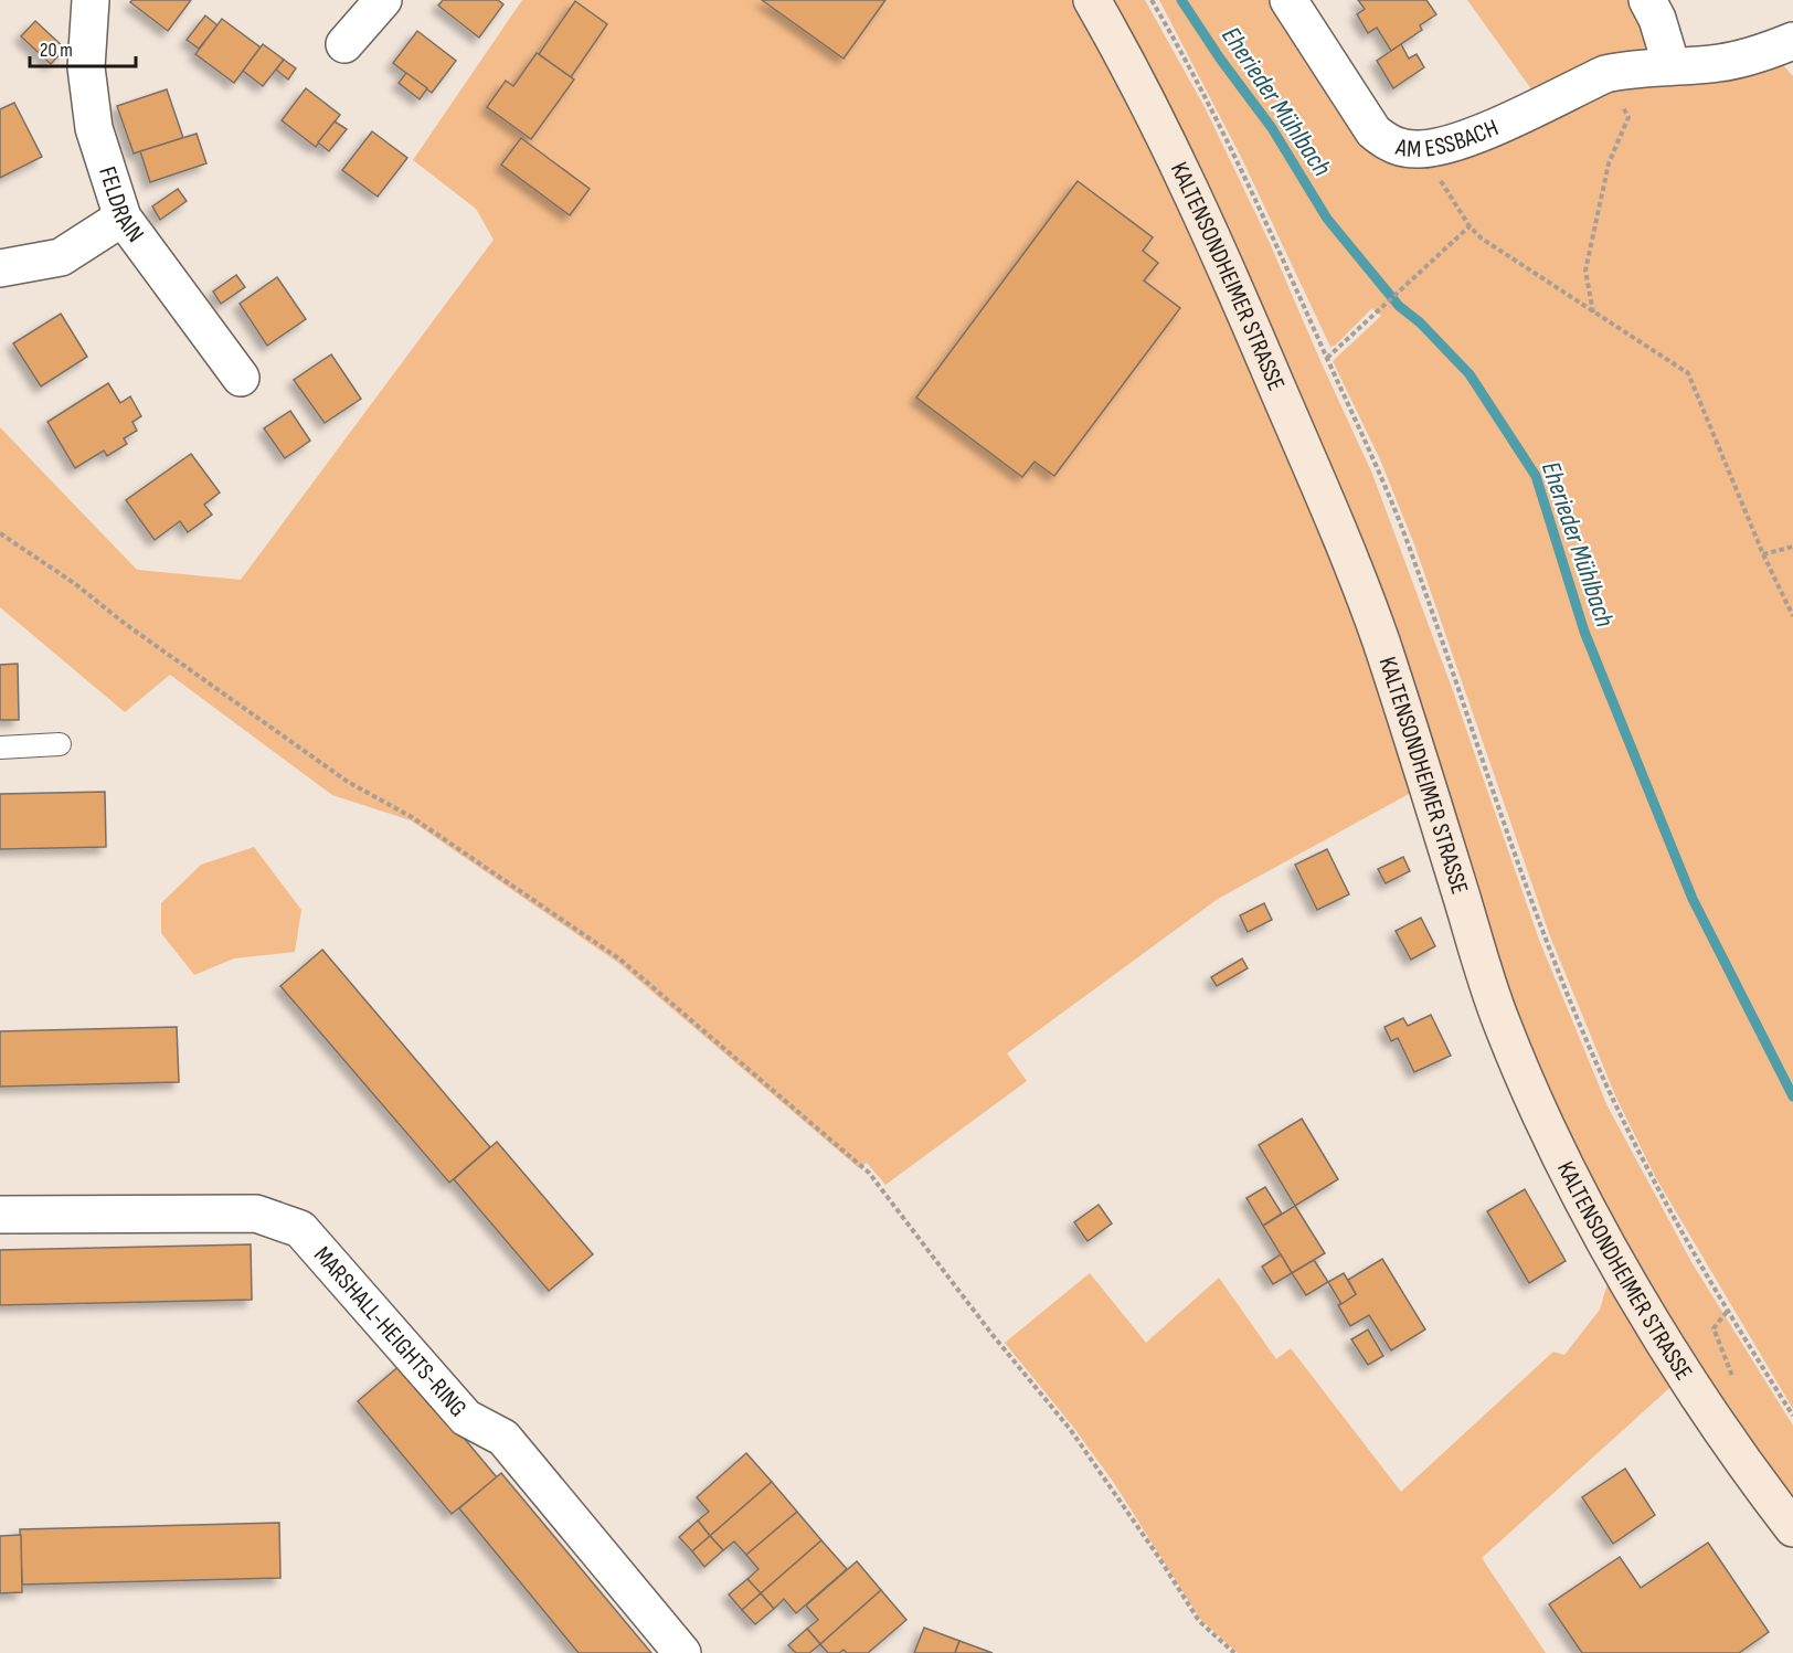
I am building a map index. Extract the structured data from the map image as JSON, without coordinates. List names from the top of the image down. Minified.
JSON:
{"streets":{"main road":["KALTENSONDHEIMER STRASSE"],"street":["AM ESSBACH","FELDRAIN","MARSHALL-HEIGHTS-RING"]},"water":["Eherieder Mühlbach"],"scale_bar":"20 m"}
